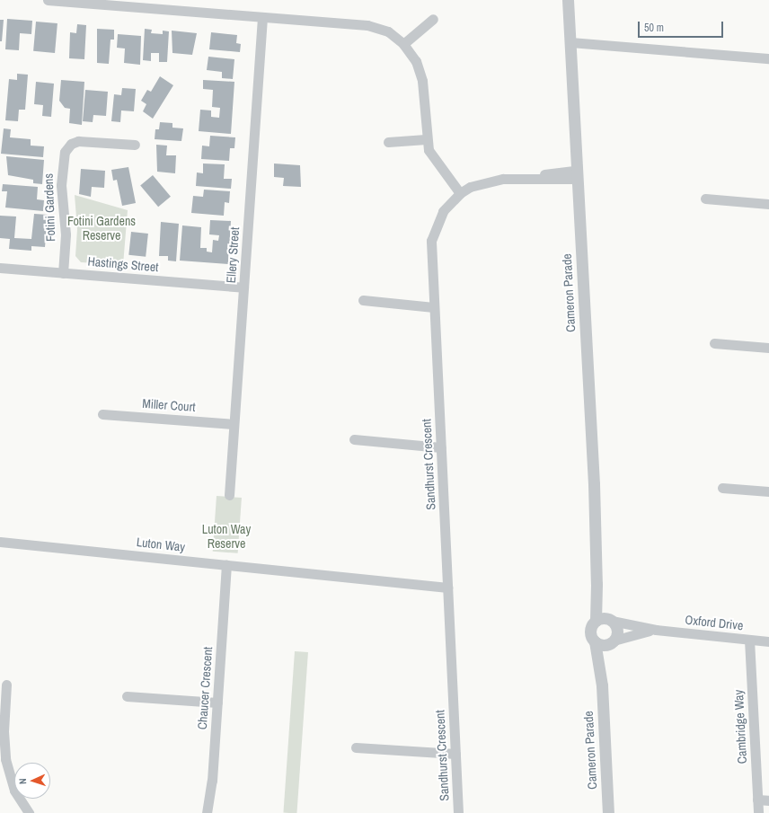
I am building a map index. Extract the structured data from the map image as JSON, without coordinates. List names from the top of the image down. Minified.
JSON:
{"streets":{"street":["Fotini Gardens","Ellery Street","Hastings Street","Cameron Parade","Miller Court","Sandhurst Crescent","Luton Way","Oxford Drive","Chaucer Crescent","Cambridge Way"]},"crossings":[["Fotini Gardens","Hastings Street"],["Ellery Street","Hastings Street"],["Ellery Street","Miller Court"],["Cameron Parade","Sandhurst Crescent"],["Cameron Parade","Oxford Drive"],["Sandhurst Crescent","Luton Way"],["Luton Way","Chaucer Crescent"],["Oxford Drive","Cambridge Way"]],"parks":["Fotini Gardens Reserve","Luton Way Reserve"],"scale_bar":"50 m","north":"left"}
